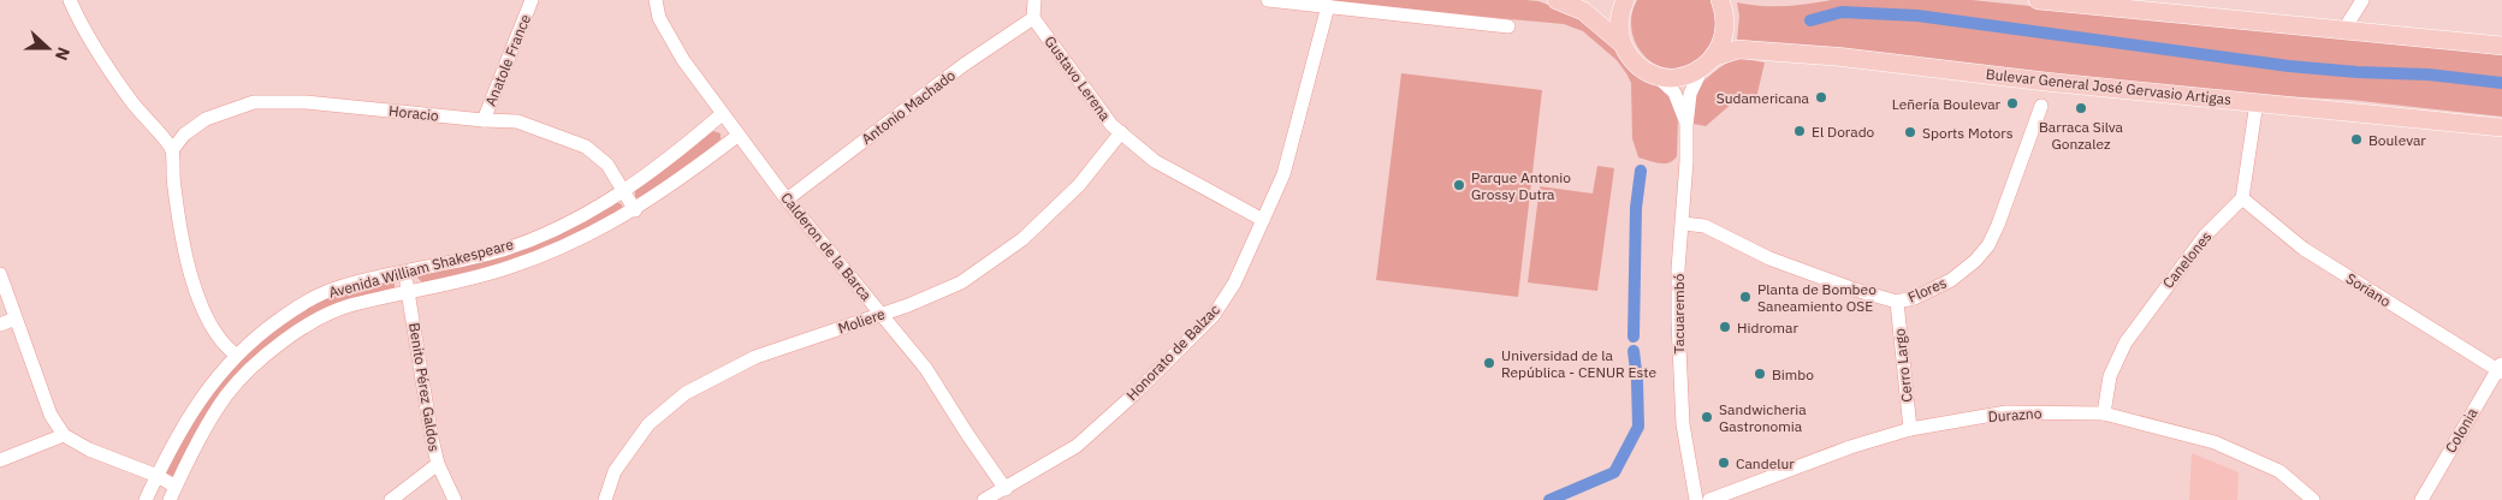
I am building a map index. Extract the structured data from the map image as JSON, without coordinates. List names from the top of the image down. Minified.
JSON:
{"streets":{"main road":["Bulevar General José Gervasio Artigas"],"street":["Anatole France","Gustavo Lerena","Antonio Machado","Horacio","Calderon de la Barca","Canelones","Avenida William Shakespeare","Flores","Soriano","Tacuarembó","Moliere","Honorato de Balzac","Cerro Largo","Benito Pérez Galdos","Durazno","Colonia"]},"crossings":[["Anatole France","Horacio"],["Gustavo Lerena","Antonio Machado"],["Gustavo Lerena","Moliere"],["Gustavo Lerena","Honorato de Balzac"],["Bulevar General José Gervasio Artigas","Tacuarembó"],["Antonio Machado","Calderon de la Barca"],["Horacio","Avenida William Shakespeare"],["Calderon de la Barca","Avenida William Shakespeare"],["Calderon de la Barca","Moliere"],["Calderon de la Barca","Honorato de Balzac"],["Canelones","Soriano"],["Canelones","Durazno"],["Avenida William Shakespeare","Benito Pérez Galdos"],["Flores","Tacuarembó"],["Flores","Cerro Largo"],["Soriano","Colonia"],["Cerro Largo","Durazno"]],"places":["Sudamericana","Leñería Boulevar","Barraca Silva Gonzalez","El Dorado","Sports Motors","Boulevar","Parque Antonio Grossy Dutra","Planta de Bombeo Saneamiento OSE","Hidromar","Universidad de la República - CENUR Este","Bimbo","Sandwicheria Gastronomia","Candelur"],"north":"right"}
